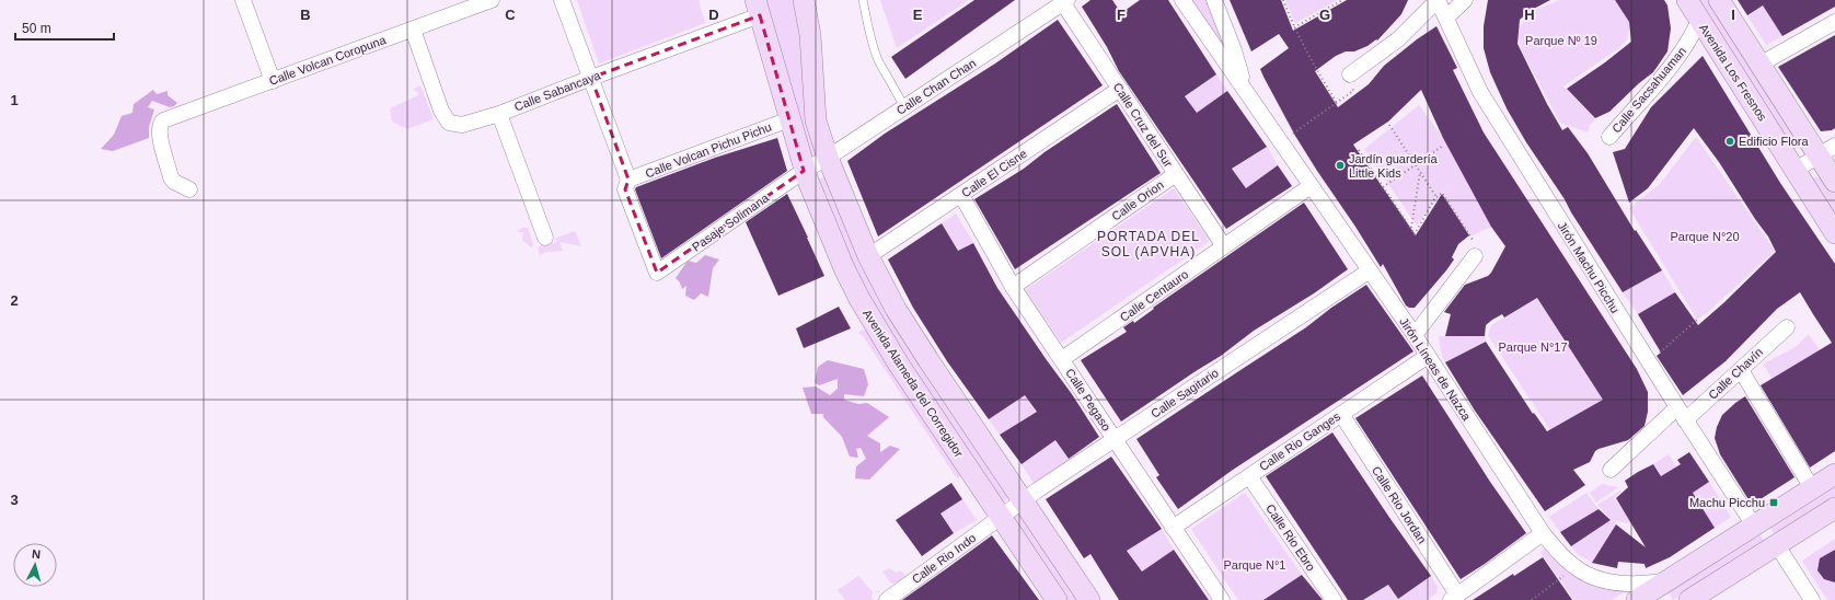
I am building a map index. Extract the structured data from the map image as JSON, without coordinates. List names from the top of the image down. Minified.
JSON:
{"streets":{"main road":["Avenida Los Fresnos","Avenida Alameda del Corregidor"],"street":["Calle Volcan Coropuna","Calle Chan Chan","Calle Sacsahuaman","Calle Sabancaya","Calle Cruz del Sur","Calle Volcan Pichu Pichu","Calle El Cisne","Calle Orion","Pasaje Solimana","Jirón Machu Picchu","Calle Centauro","Jirón Líneas de Nazca","Calle Chavín","Calle Sagitario","Calle Pegaso","Calle Rio Ganges","Calle Rio Jordan","Calle Rio Ebro","Calle Rio Indo"]},"crossings":[["Calle Volcan Coropuna","Calle Sabancaya"],["Avenida Los Fresnos","Calle Sacsahuaman"],["Calle Chan Chan","Calle Cruz del Sur"],["Calle Chan Chan","Pasaje Solimana"],["Calle Chan Chan","Avenida Alameda del Corregidor"],["Calle Sabancaya","Avenida Alameda del Corregidor"],["Calle Cruz del Sur","Calle El Cisne"],["Calle Cruz del Sur","Calle Orion"],["Calle Cruz del Sur","Calle Centauro"],["Calle Volcan Pichu Pichu","Pasaje Solimana"],["Calle Volcan Pichu Pichu","Avenida Alameda del Corregidor"],["Calle El Cisne","Avenida Alameda del Corregidor"],["Calle El Cisne","Calle Pegaso"],["Calle Orion","Calle Pegaso"],["Pasaje Solimana","Avenida Alameda del Corregidor"],["Jirón Machu Picchu","Calle Chavín"],["Calle Centauro","Jirón Líneas de Nazca"],["Calle Centauro","Calle Pegaso"],["Jirón Líneas de Nazca","Calle Sagitario"],["Jirón Líneas de Nazca","Calle Rio Ganges"],["Avenida Alameda del Corregidor","Calle Sagitario"],["Avenida Alameda del Corregidor","Calle Rio Indo"],["Calle Sagitario","Calle Pegaso"],["Calle Sagitario","Calle Rio Indo"],["Calle Pegaso","Calle Rio Ganges"],["Calle Rio Ganges","Calle Rio Jordan"],["Calle Rio Ganges","Calle Rio Ebro"]],"districts":["PORTADA DEL SOL (APVHA)"],"parks":["Parque Nº 19","Parque N°20","Parque N°17","Parque N°1"],"places":{"other":["Edificio Flora","Jardín guardería Little Kids"],"transit":["Machu Picchu"]},"scale_bar":"50 m","north":"top","grid":{"columns":["B","C","D","E","F","G","H","I"],"rows":["1","2","3"]}}
